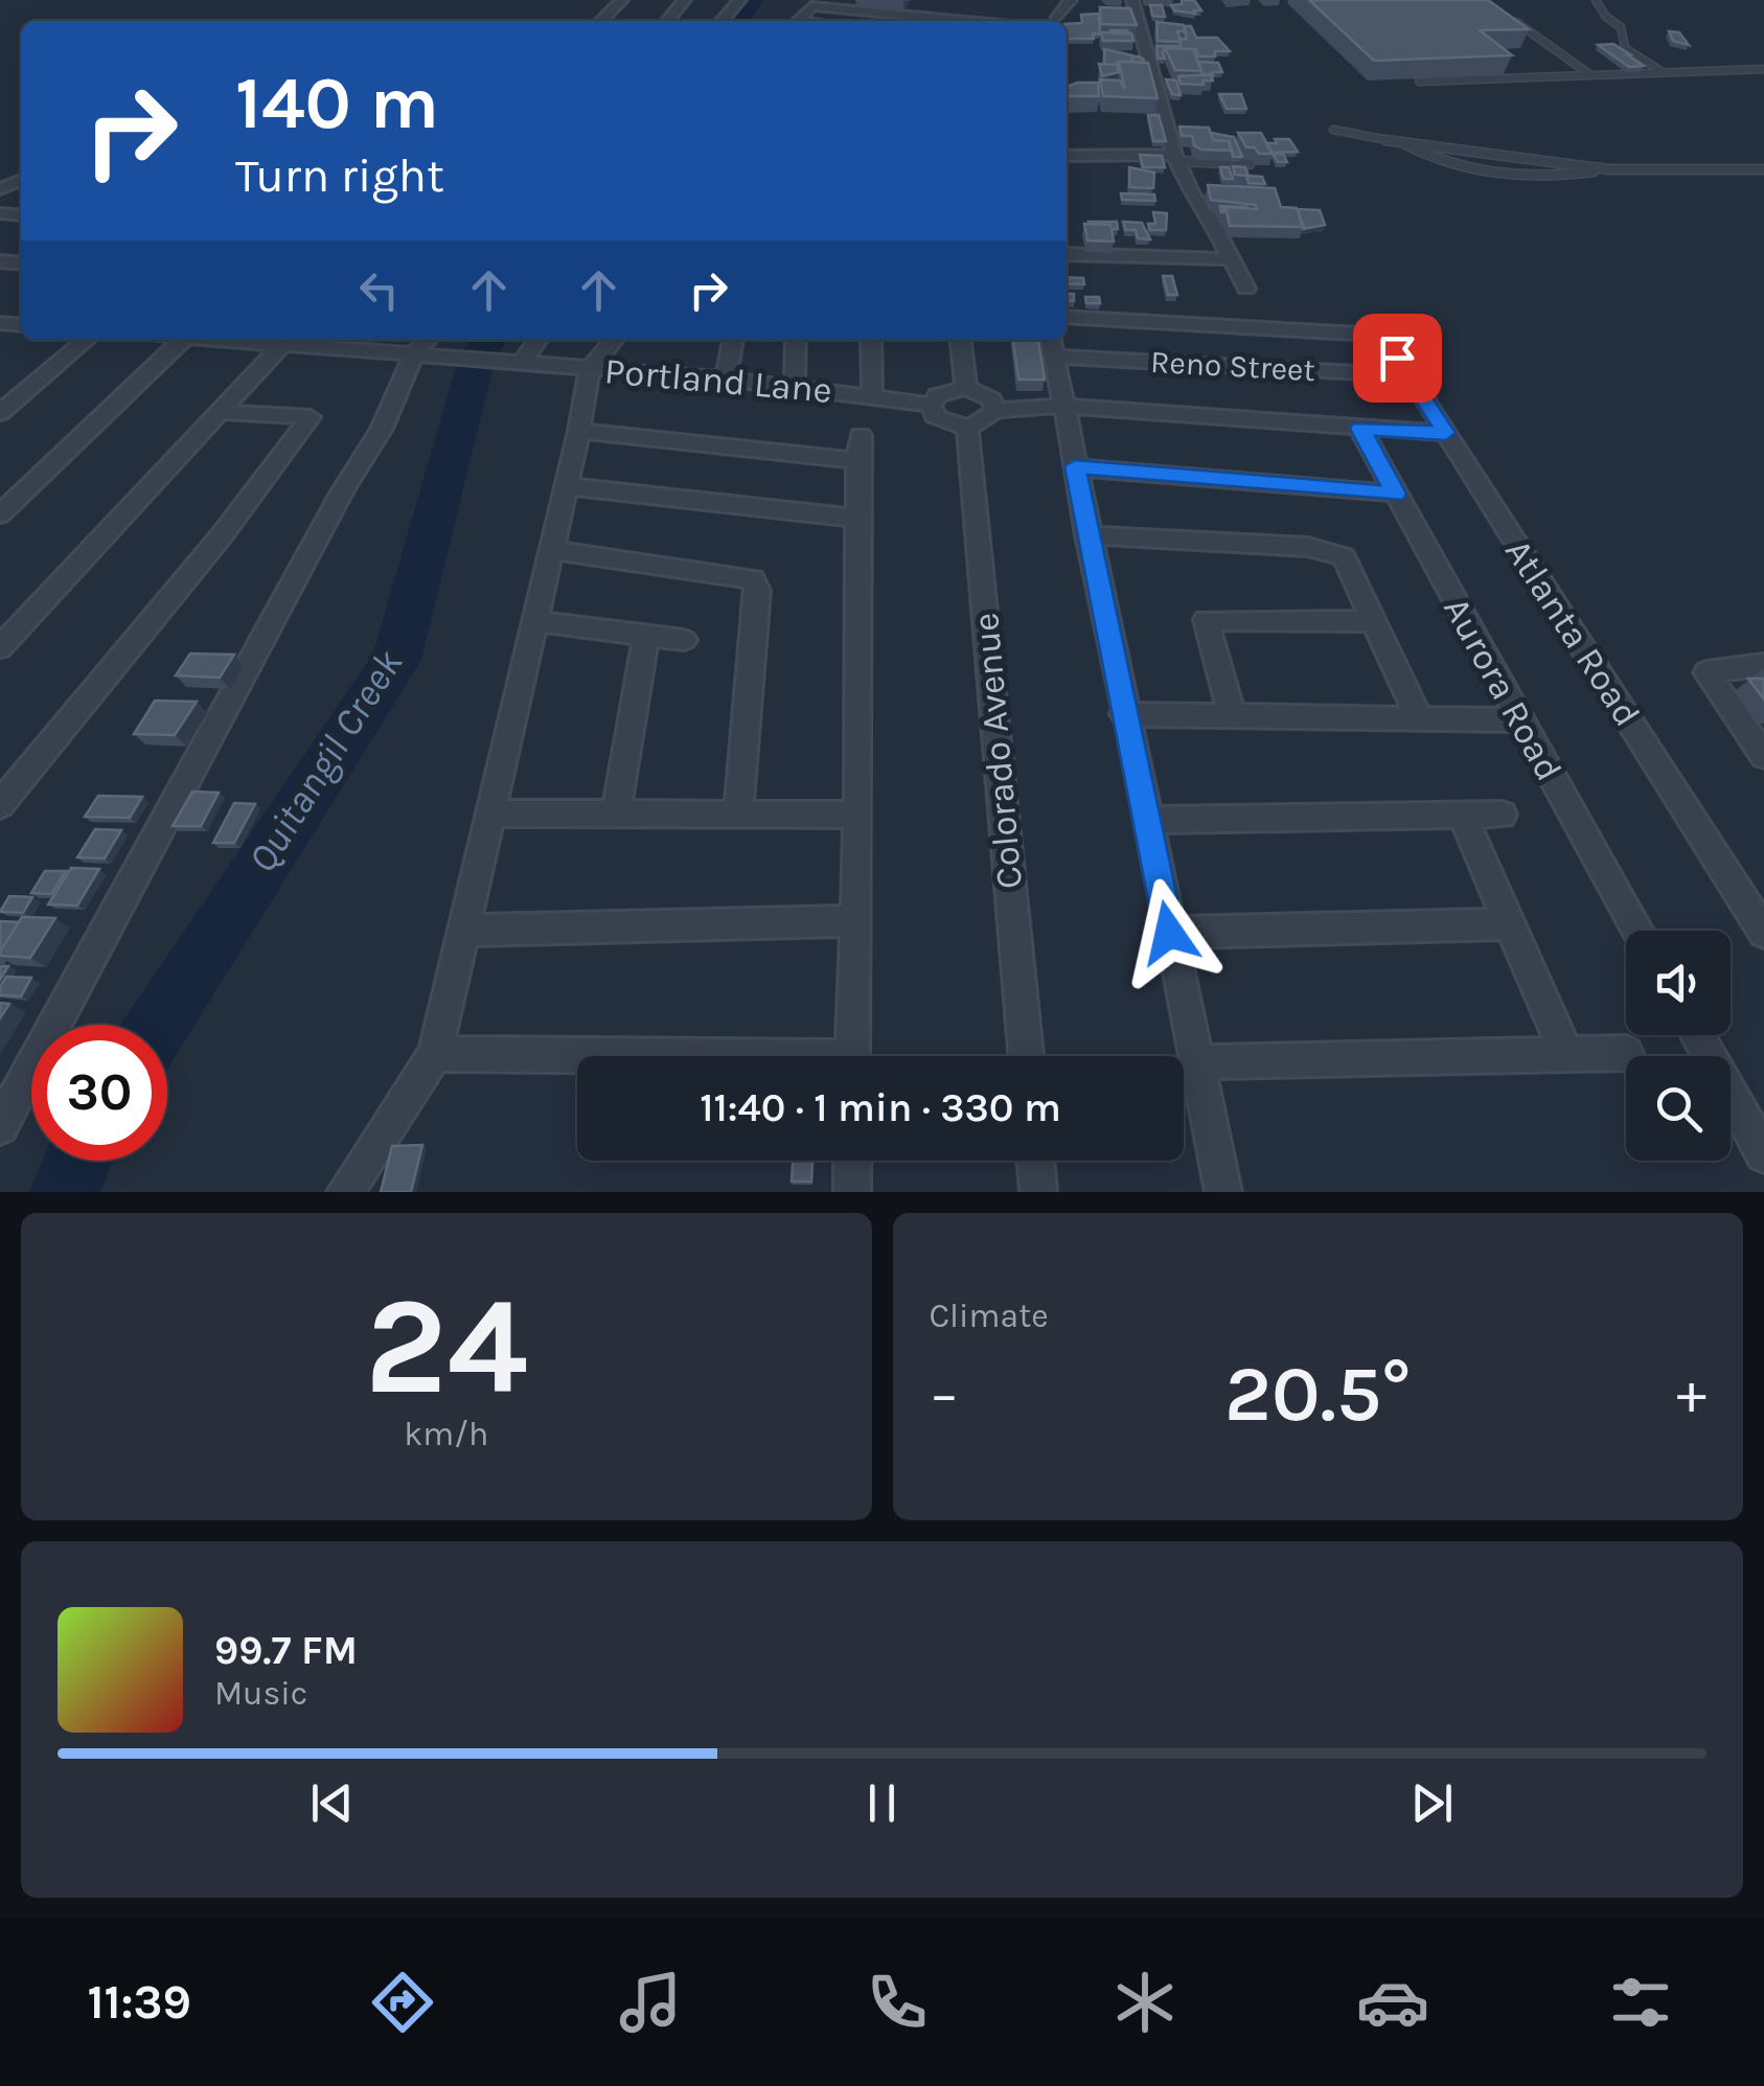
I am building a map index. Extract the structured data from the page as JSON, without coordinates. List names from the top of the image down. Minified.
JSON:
{"streets":{"street":["Reno Street","Portland Lane","Atlanta Road","Aurora Road","Colorado Avenue"]},"crossings":[["Reno Street","Atlanta Road"],["Portland Lane","Colorado Avenue"]],"water":["Quitangil Creek"],"page":{"turn":["140 m","Turn right"],"limit":"30","trip":"11:40 · 1 min · 330 m","tile":[["24","km/h"],"Climate"],"heat":["−","20.5°","+"],"song":["99.7 FM","Music"],"tabs":"11:39"}}
